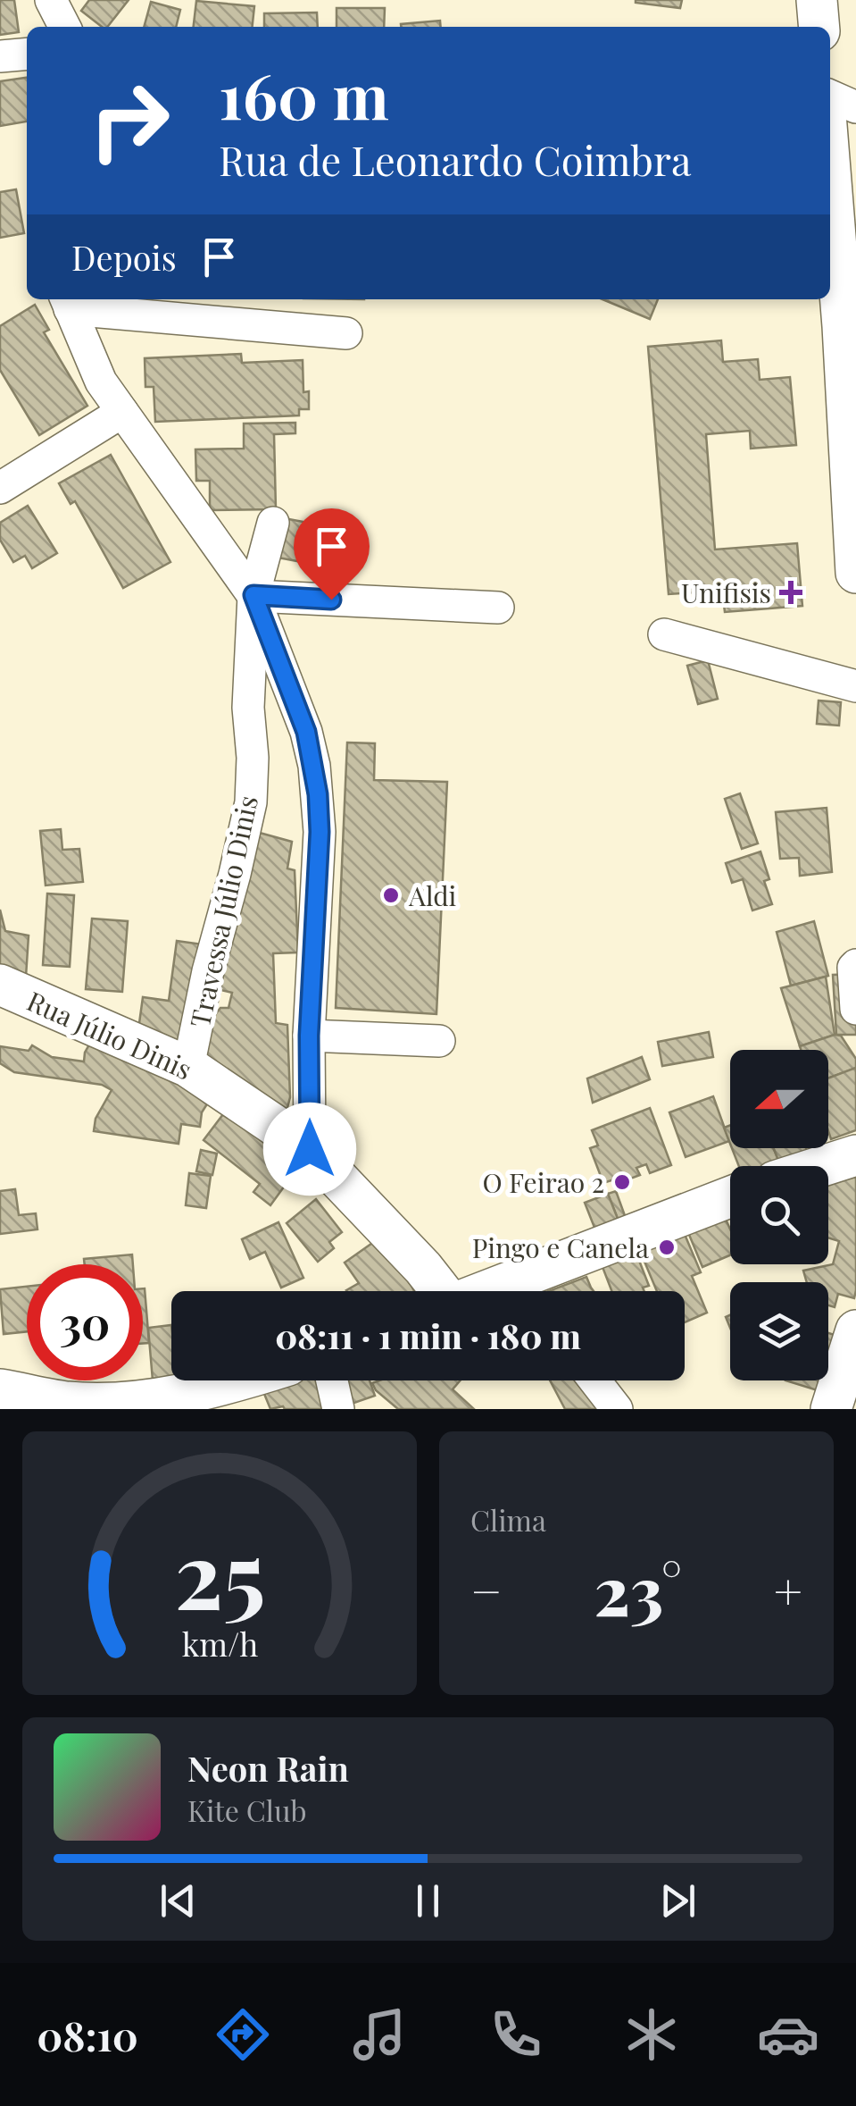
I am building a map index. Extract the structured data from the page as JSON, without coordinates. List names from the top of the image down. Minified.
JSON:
{"streets":{"main road":["Rua Júlio Dinis"],"street":["Travessa Júlio Dinis"]},"crossings":[["Travessa Júlio Dinis","Rua Júlio Dinis"]],"places":{"health":["Unifisis"],"other":["Aldi","O Feirao 2","Pingo e Canela"]},"north":"left","page":{"turn":["160 m","Rua de Leonardo Coimbra"],"then":"Depois","limit":"30","trip":"08:11 · 1 min · 180 m","tile":"Clima","heat":["−","23°","+"],"song":["Neon Rain","Kite Club"],"tabs":"08:10","gauge":["25","km/h"]}}
